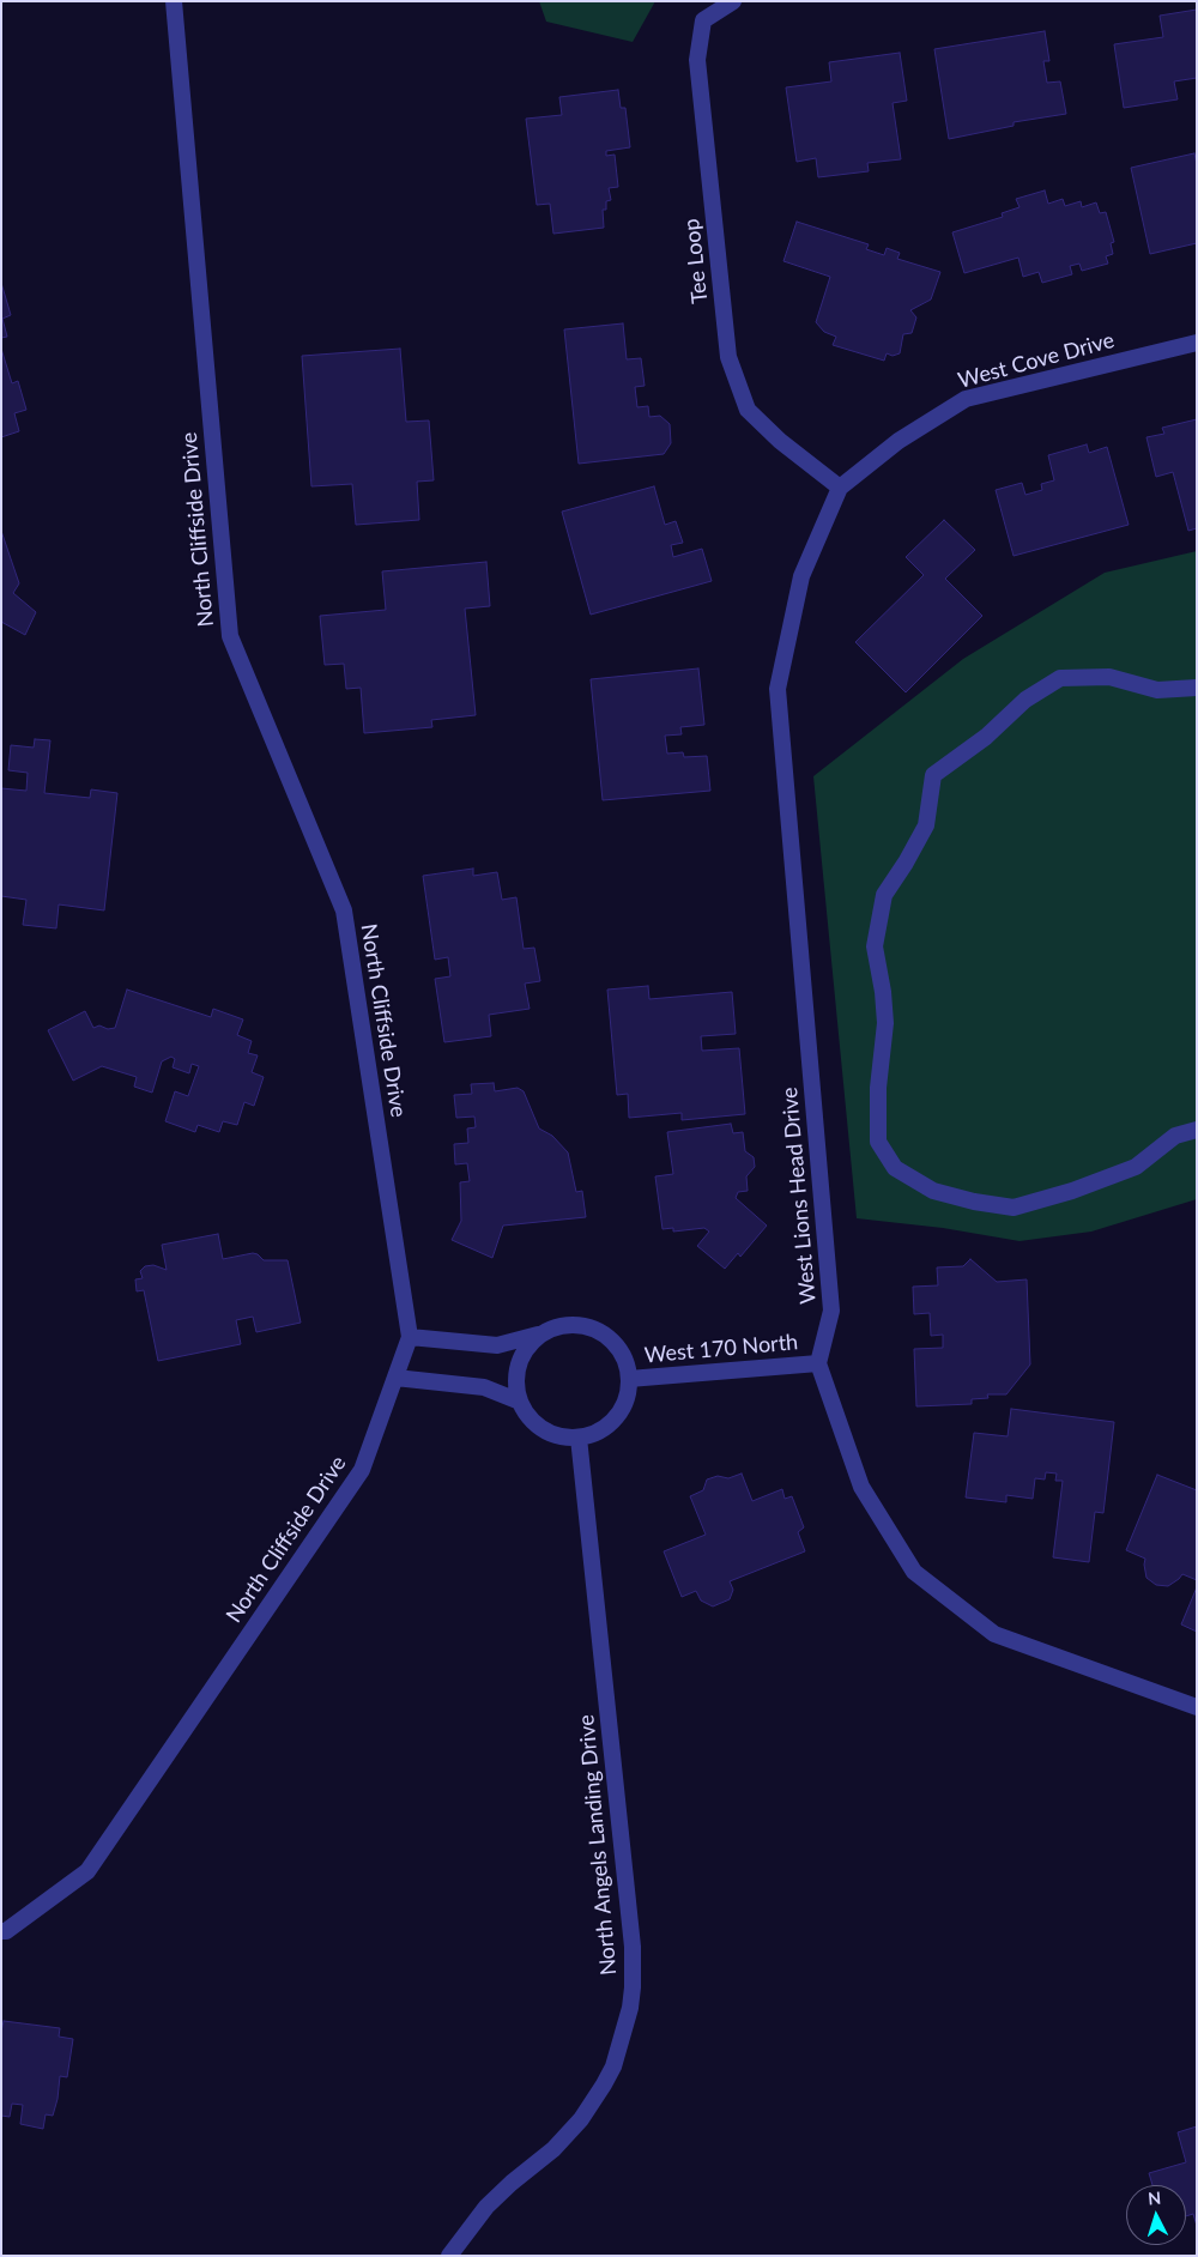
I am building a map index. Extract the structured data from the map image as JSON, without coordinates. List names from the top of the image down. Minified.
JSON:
{"streets":{"street":["Tee Loop","West Cove Drive","North Cliffside Drive","West Lions Head Drive","West 170 North","North Angels Landing Drive"]},"crossings":[["Tee Loop","West Cove Drive"],["Tee Loop","West Lions Head Drive"],["West Cove Drive","West Lions Head Drive"],["West Lions Head Drive","West 170 North"],["West 170 North","North Angels Landing Drive"]],"north":"top"}
